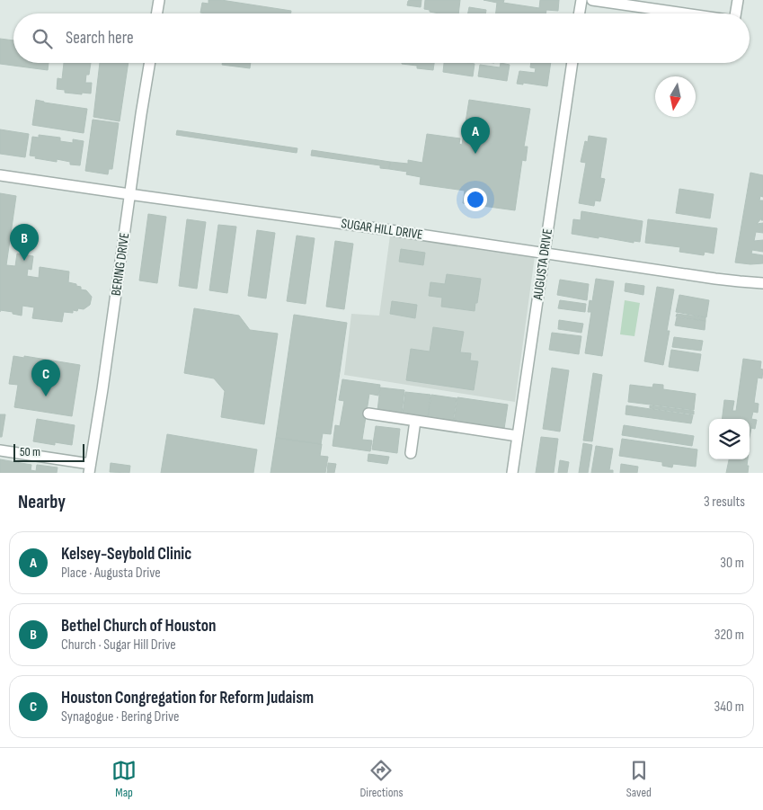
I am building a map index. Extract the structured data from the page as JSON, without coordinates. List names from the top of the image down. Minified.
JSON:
{"streets":{"street":["SUGAR HILL DRIVE","BERING DRIVE","AUGUSTA DRIVE"]},"crossings":[["SUGAR HILL DRIVE","BERING DRIVE"],["SUGAR HILL DRIVE","AUGUSTA DRIVE"]],"scale_bar":"50 m","north":"bottom","page":{"search":"Search here","pins":["A","B","C"],"scale":"50 m","heading":["Nearby","3 results"],"list":[{"mark":"A","name":"Kelsey-Seybold Clinic","note":"Place · Augusta Drive","value":"30 m"},{"mark":"B","name":"Bethel Church of Houston","note":"Church · Sugar Hill Drive","value":"320 m"},{"mark":"C","name":"Houston Congregation for Reform Judaism","note":"Synagogue · Bering Drive","value":"340 m"}],"nav":["Map","Directions","Saved"]}}
